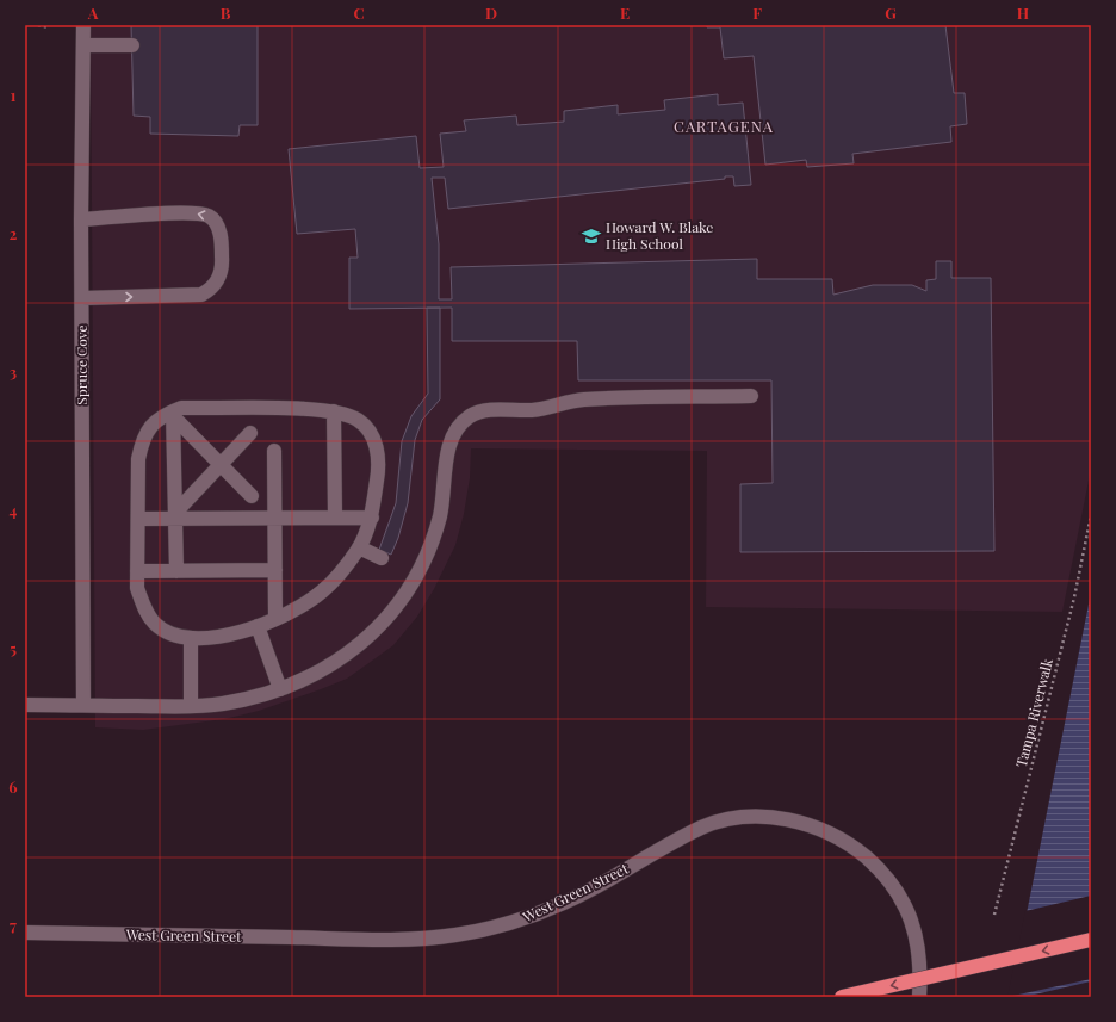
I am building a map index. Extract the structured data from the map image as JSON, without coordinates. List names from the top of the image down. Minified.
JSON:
{"streets":{"street":["Spruce Cove","West Green Street"],"path":["Tampa Riverwalk"]},"districts":["CARTAGENA"],"places":{"school or university":["Howard W. Blake High School"]},"grid":{"columns":["A","B","C","D","E","F","G","H"],"rows":["1","2","3","4","5","6","7"]}}
